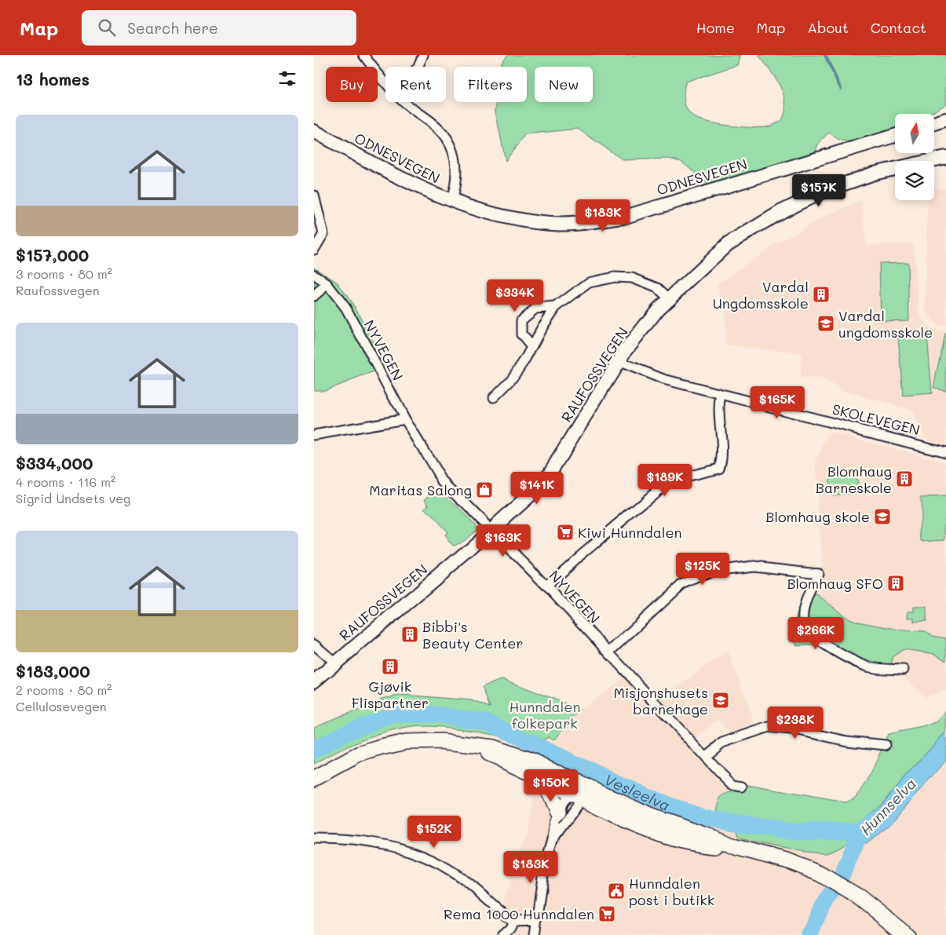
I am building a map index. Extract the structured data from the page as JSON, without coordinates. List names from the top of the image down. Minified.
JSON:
{"streets":{"main road":["ODNESVEGEN","RAUFOSSVEGEN"],"street":["NYVEGEN","SKOLEVEGEN"]},"crossings":[["NYVEGEN","RAUFOSSVEGEN"],["RAUFOSSVEGEN","SKOLEVEGEN"]],"water":["Vesleelva","Hunnselva"],"parks":["Hunndalen folkepark"],"places":{"building":["Vardal Ungdomsskole","Blomhaug Barneskole","Blomhaug SFO","Bibbi's Beauty Center","Gjøvik Flispartner"],"school or university":["Vardal ungdomsskole","Blomhaug skole","Misjonshusets barnehage"],"shop":["Maritas Salong"],"supermarket":["Kiwi Hunndalen","Rema 1000 Hunndalen"],"public building":["Hunndalen post i butikk"]},"north":"top","page":{"header":"Map","search":"Search here","nav":["Home","Map","About","Contact"],"heading":"13 homes","chip":["Buy","Rent","Filters","New"],"list":[{"name":"$157,000","note":"3 rooms · 80 m² · Raufossvegen"},{"name":"$334,000","note":"4 rooms · 116 m² · Sigrid Undsets veg"},{"name":"$183,000","note":"2 rooms · 80 m² · Cellulosevegen"}],"price":["$157K","$183K","$334K","$165K","$189K","$141K","$163K","$125K","$266K","$238K","$150K","$152K","$183K"]}}
